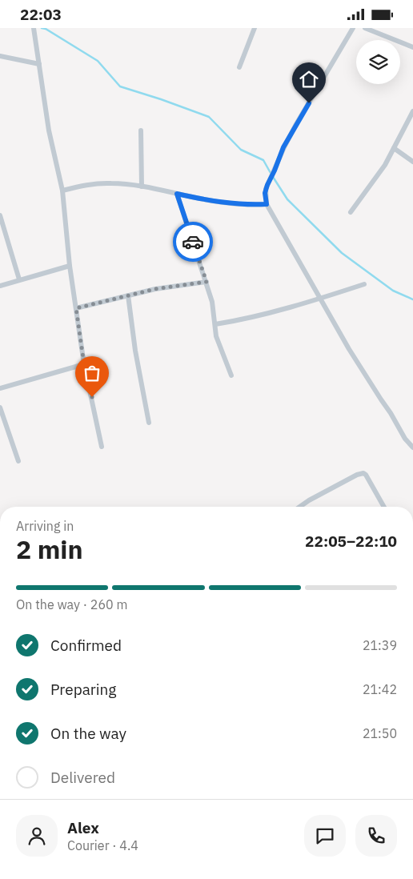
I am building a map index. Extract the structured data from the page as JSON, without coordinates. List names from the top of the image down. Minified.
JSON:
{"page":{"status":"22:03","heading":["2 min","Arriving in","22:05–22:10"],"panel":["Alex","Courier · 4.4"],"bar":"On the way · 260 m","list":[["Confirmed","21:39"],["Preparing","21:42"],["On the way","21:50"],"Delivered"]}}
